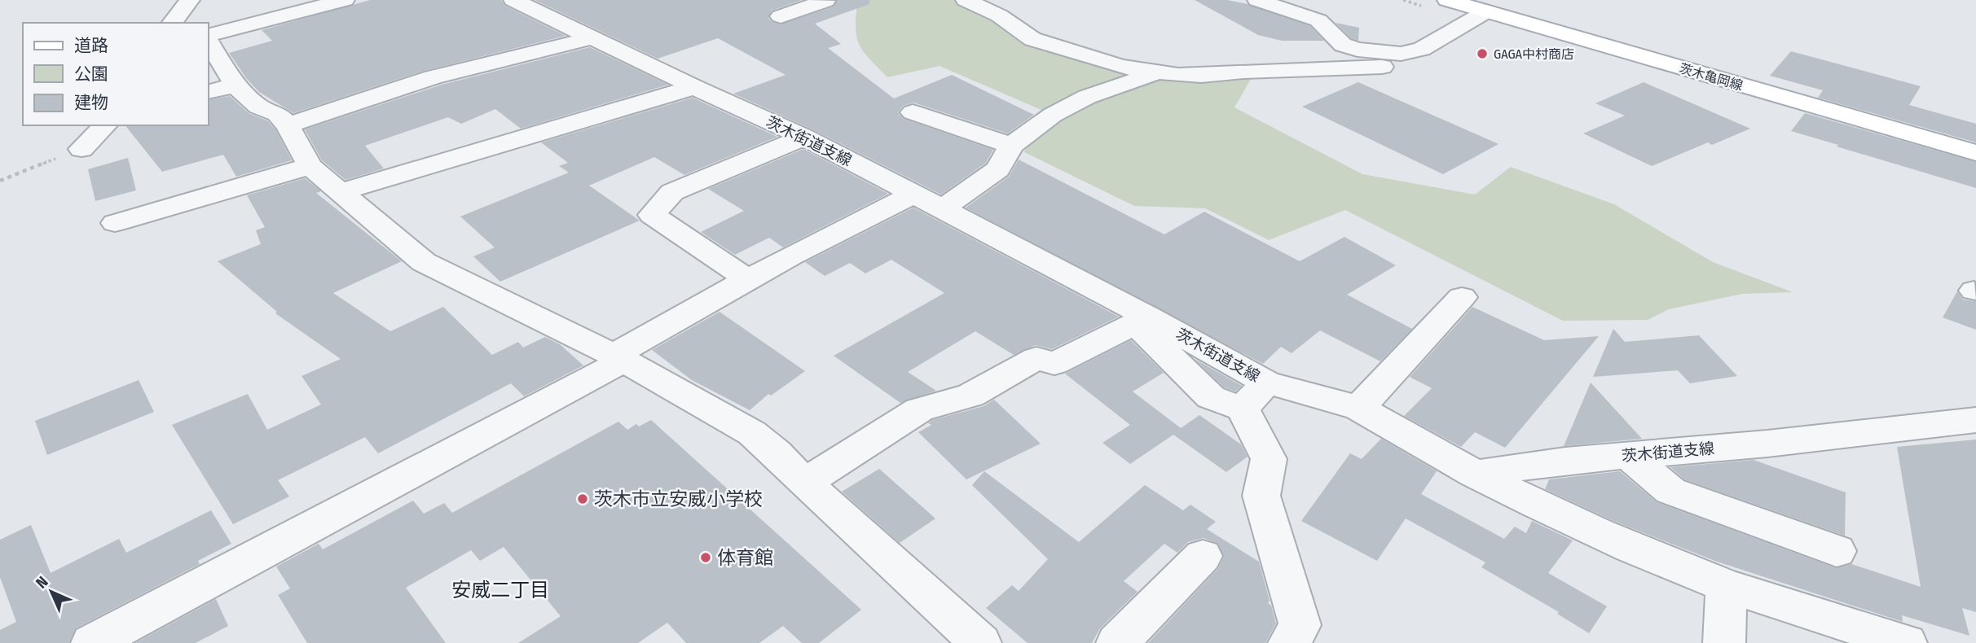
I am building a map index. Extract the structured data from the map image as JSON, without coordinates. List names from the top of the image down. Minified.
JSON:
{"streets":{"main road":["茨木亀岡線"],"street":["茨木街道支線"]},"districts":["安威二丁目"],"places":["GAGA中村商店","茨木市立安威小学校","体育館"],"legend":["道路","公園","建物"],"north":"top left"}
